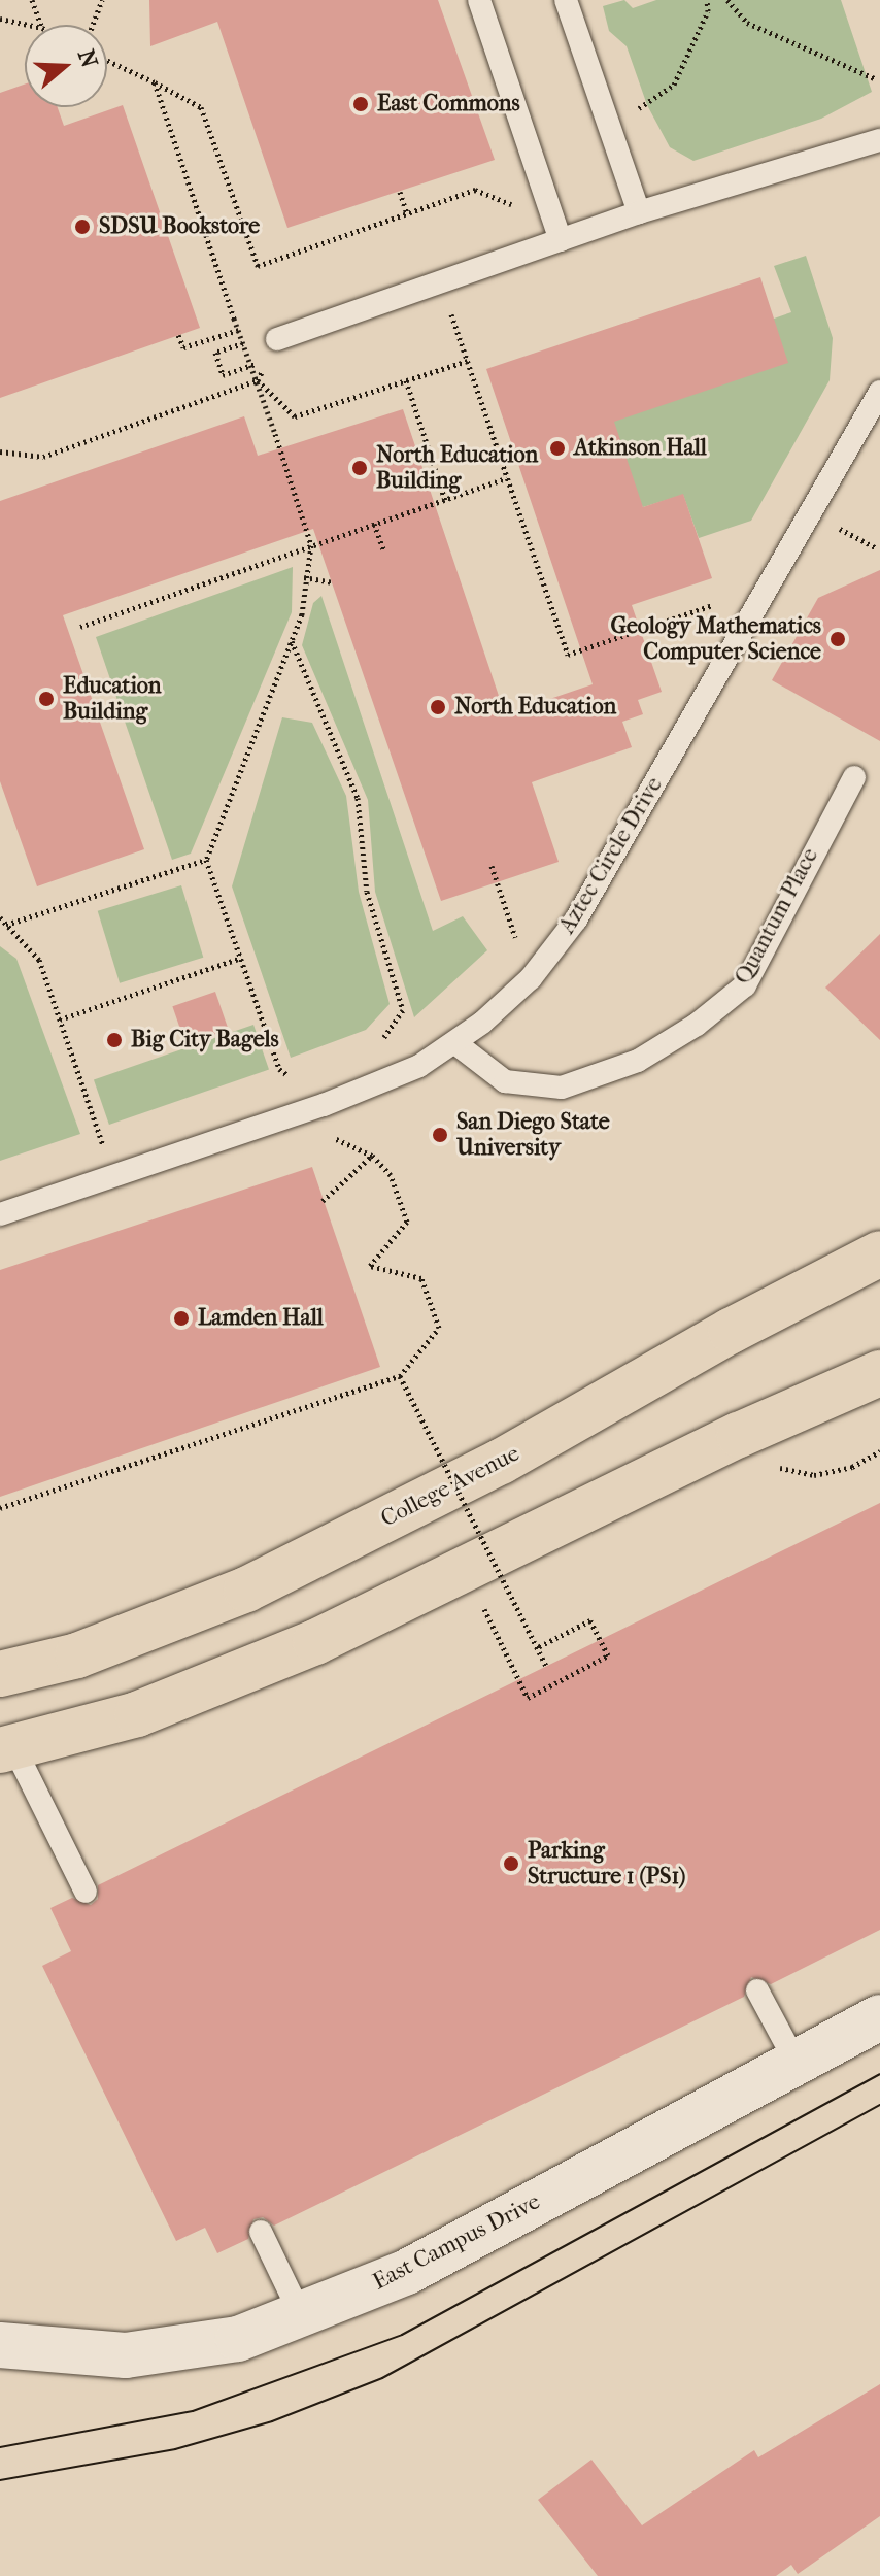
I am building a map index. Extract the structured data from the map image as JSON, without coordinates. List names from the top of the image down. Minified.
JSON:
{"streets":{"main road":["College Avenue"],"street":["East Campus Drive"],"lane":["Aztec Circle Drive","Quantum Place"]},"crossings":[["Aztec Circle Drive","Quantum Place"]],"places":["East Commons","SDSU Bookstore","Atkinson Hall","North Education Building","Geology Mathematics Computer Science","Education Building","North Education","Big City Bagels","San Diego State University","Lamden Hall","Parking Structure 1 (PS1)"],"north":"right"}
